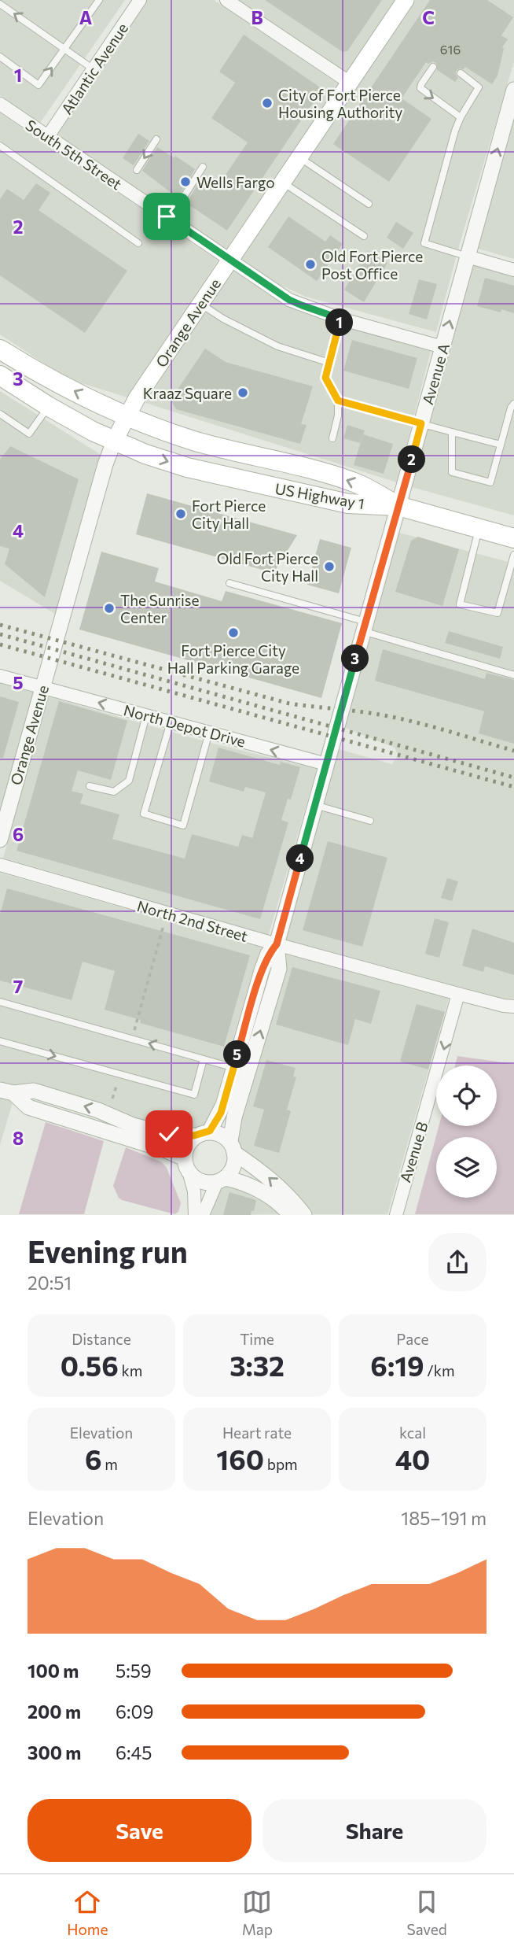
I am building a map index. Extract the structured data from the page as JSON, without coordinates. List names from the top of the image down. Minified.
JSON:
{"streets":{"main road":["Orange Avenue","US Highway 1"],"street":["Atlantic Avenue","South 5th Street","Avenue A","North Depot Drive","North 2nd Street","Avenue B"]},"crossings":[["Atlantic Avenue","South 5th Street"],["South 5th Street","Orange Avenue"],["South 5th Street","Avenue A"],["Orange Avenue","US Highway 1"],["Orange Avenue","North Depot Drive"],["Avenue A","US Highway 1"],["Avenue A","North Depot Drive"],["Avenue A","North 2nd Street"],["North 2nd Street","Avenue B"]],"one_way":["North Depot Drive","Avenue B"],"places":["City of Fort Pierce Housing Authority","Wells Fargo","Old Fort Pierce Post Office","Kraaz Square","Fort Pierce City Hall","Old Fort Pierce City Hall","The Sunrise Center","Fort Pierce City Hall Parking Garage"],"house_numbers":["616"],"page":{"pins":["1","2","3","4","5"],"heading":["Evening run","20:51"],"stats":[["Distance","0.56 km"],["Time","3:32"],["Pace","6:19 /km"],["Elevation","6 m"],["Heart rate","160 bpm"],["kcal","40"]],"chart":["Elevation","185–191 m"],"list":[{"name":"100 m","note":"5:59"},{"name":"200 m","note":"6:09"},{"name":"300 m","note":"6:45"}],"buttons":["Save","Share"],"tabs":["Home","Map","Saved"]},"grid":{"columns":["A","B","C"],"rows":["1","2","3","4","5","6","7","8"]}}
